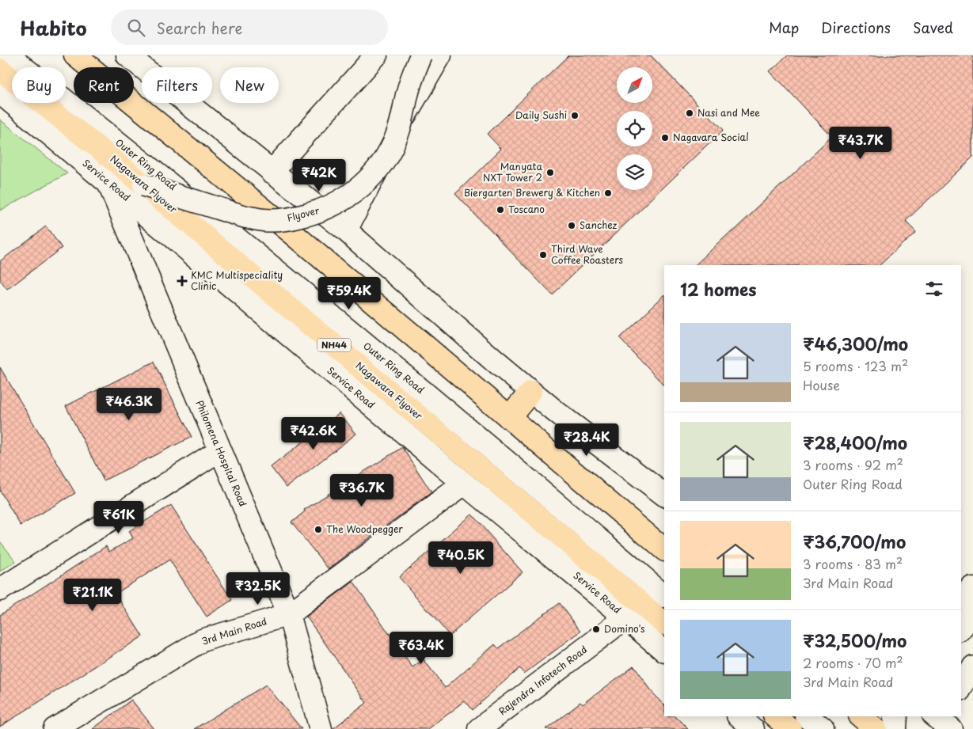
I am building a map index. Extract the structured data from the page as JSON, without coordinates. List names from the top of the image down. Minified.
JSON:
{"streets":{"highway":["Nagawara Flyover","NH44"],"street":["Outer Ring Road","Service Road","Flyover","Philomena Hospital Road","3rd Main Road","Rajendra Infotech Road"]},"crossings":[["Service Road","Philomena Hospital Road"],["Service Road","3rd Main Road"],["Service Road","Rajendra Infotech Road"],["Nagawara Flyover","Flyover"],["Philomena Hospital Road","3rd Main Road"]],"places":{"other":["Nasi and Mee","Daily Sushi","Nagavara Social","Manyata NXT Tower 2","Biergarten Brewery & Kitchen","Toscano","Sanchez","Third Wave Coffee Roasters","The Woodpegger","Domino's"],"health":["KMC Multispeciality Clinic"]},"north":"top right","page":{"header":"Habito","search":"Search here","nav":["Map","Directions","Saved"],"chip":["Buy","Rent","Filters","New"],"price":["₹43.7K","₹42K","₹59.4K","₹46.3K","₹42.6K","₹28.4K","₹36.7K","₹61K","₹40.5K","₹32.5K","₹21.1K","₹63.4K"],"heading":"12 homes","list":[{"name":"₹46,300/mo","note":"5 rooms · 123 m² · House"},{"name":"₹28,400/mo","note":"3 rooms · 92 m² · Outer Ring Road"},{"name":"₹36,700/mo","note":"3 rooms · 83 m² · 3rd Main Road"},{"name":"₹32,500/mo","note":"2 rooms · 70 m² · 3rd Main Road"}]}}
